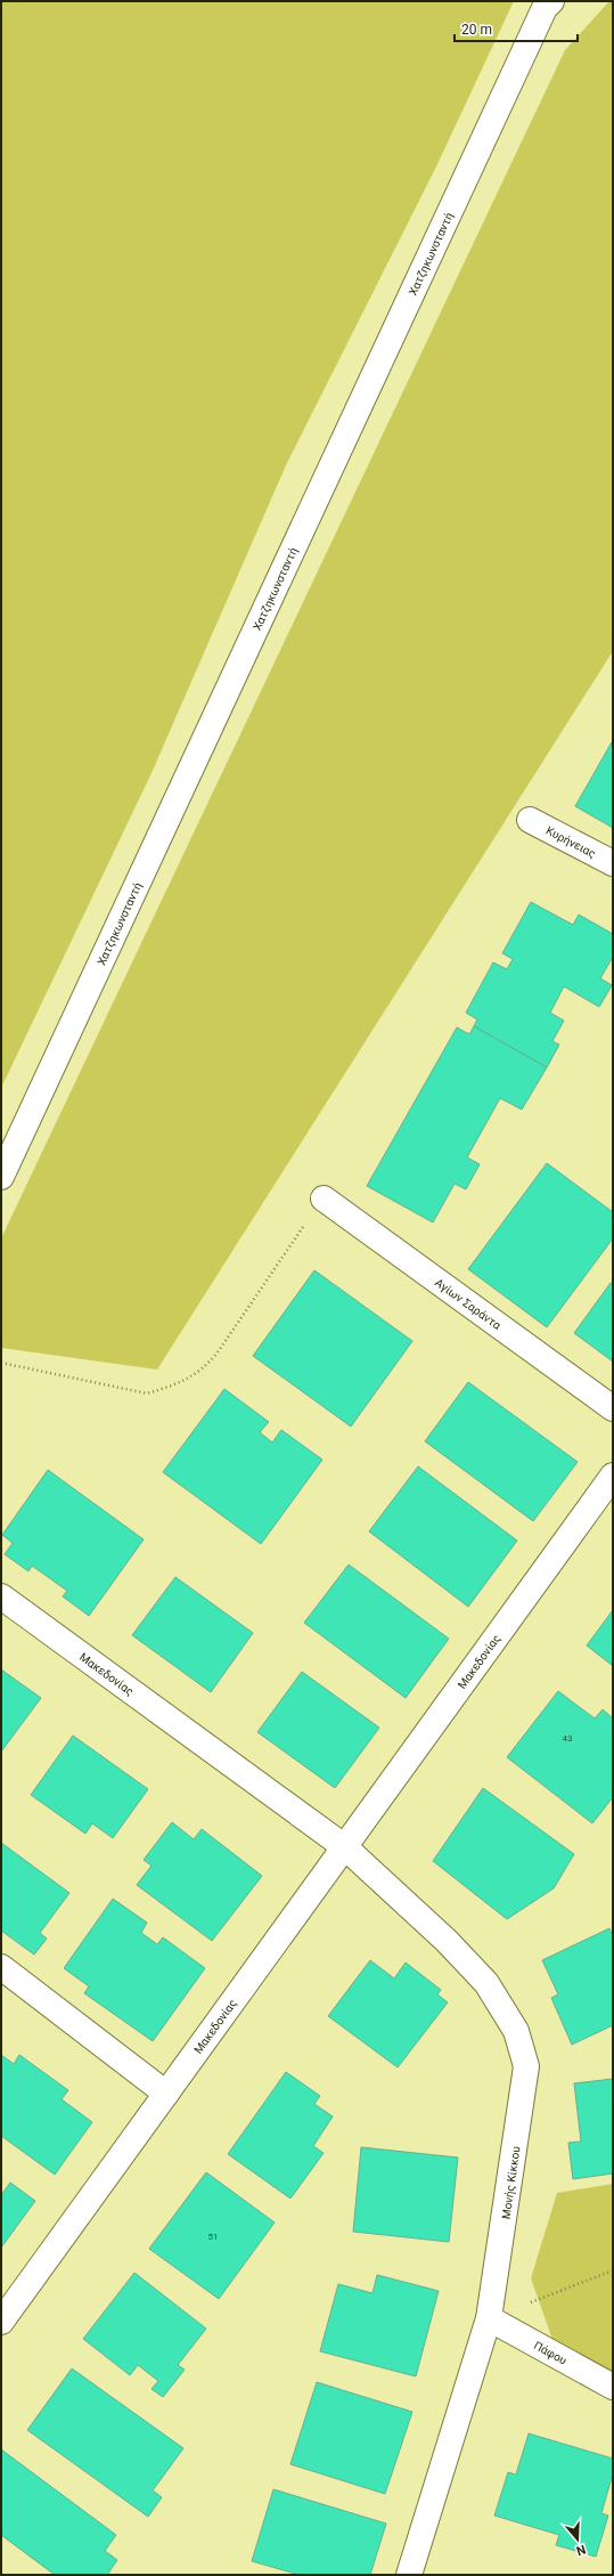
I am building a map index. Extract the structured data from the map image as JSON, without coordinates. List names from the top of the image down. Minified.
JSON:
{"streets":{"street":["Χατζηκωνσταντή","Κυρήνειας","Αγίων Σαράντα","Μακεδονίας","Μονής Κίκκου","Πάφου"]},"crossings":[["Μακεδονίας","Μονής Κίκκου"],["Μονής Κίκκου","Πάφου"]],"house_numbers":["43","51"],"scale_bar":"20 m","north":"bottom"}
